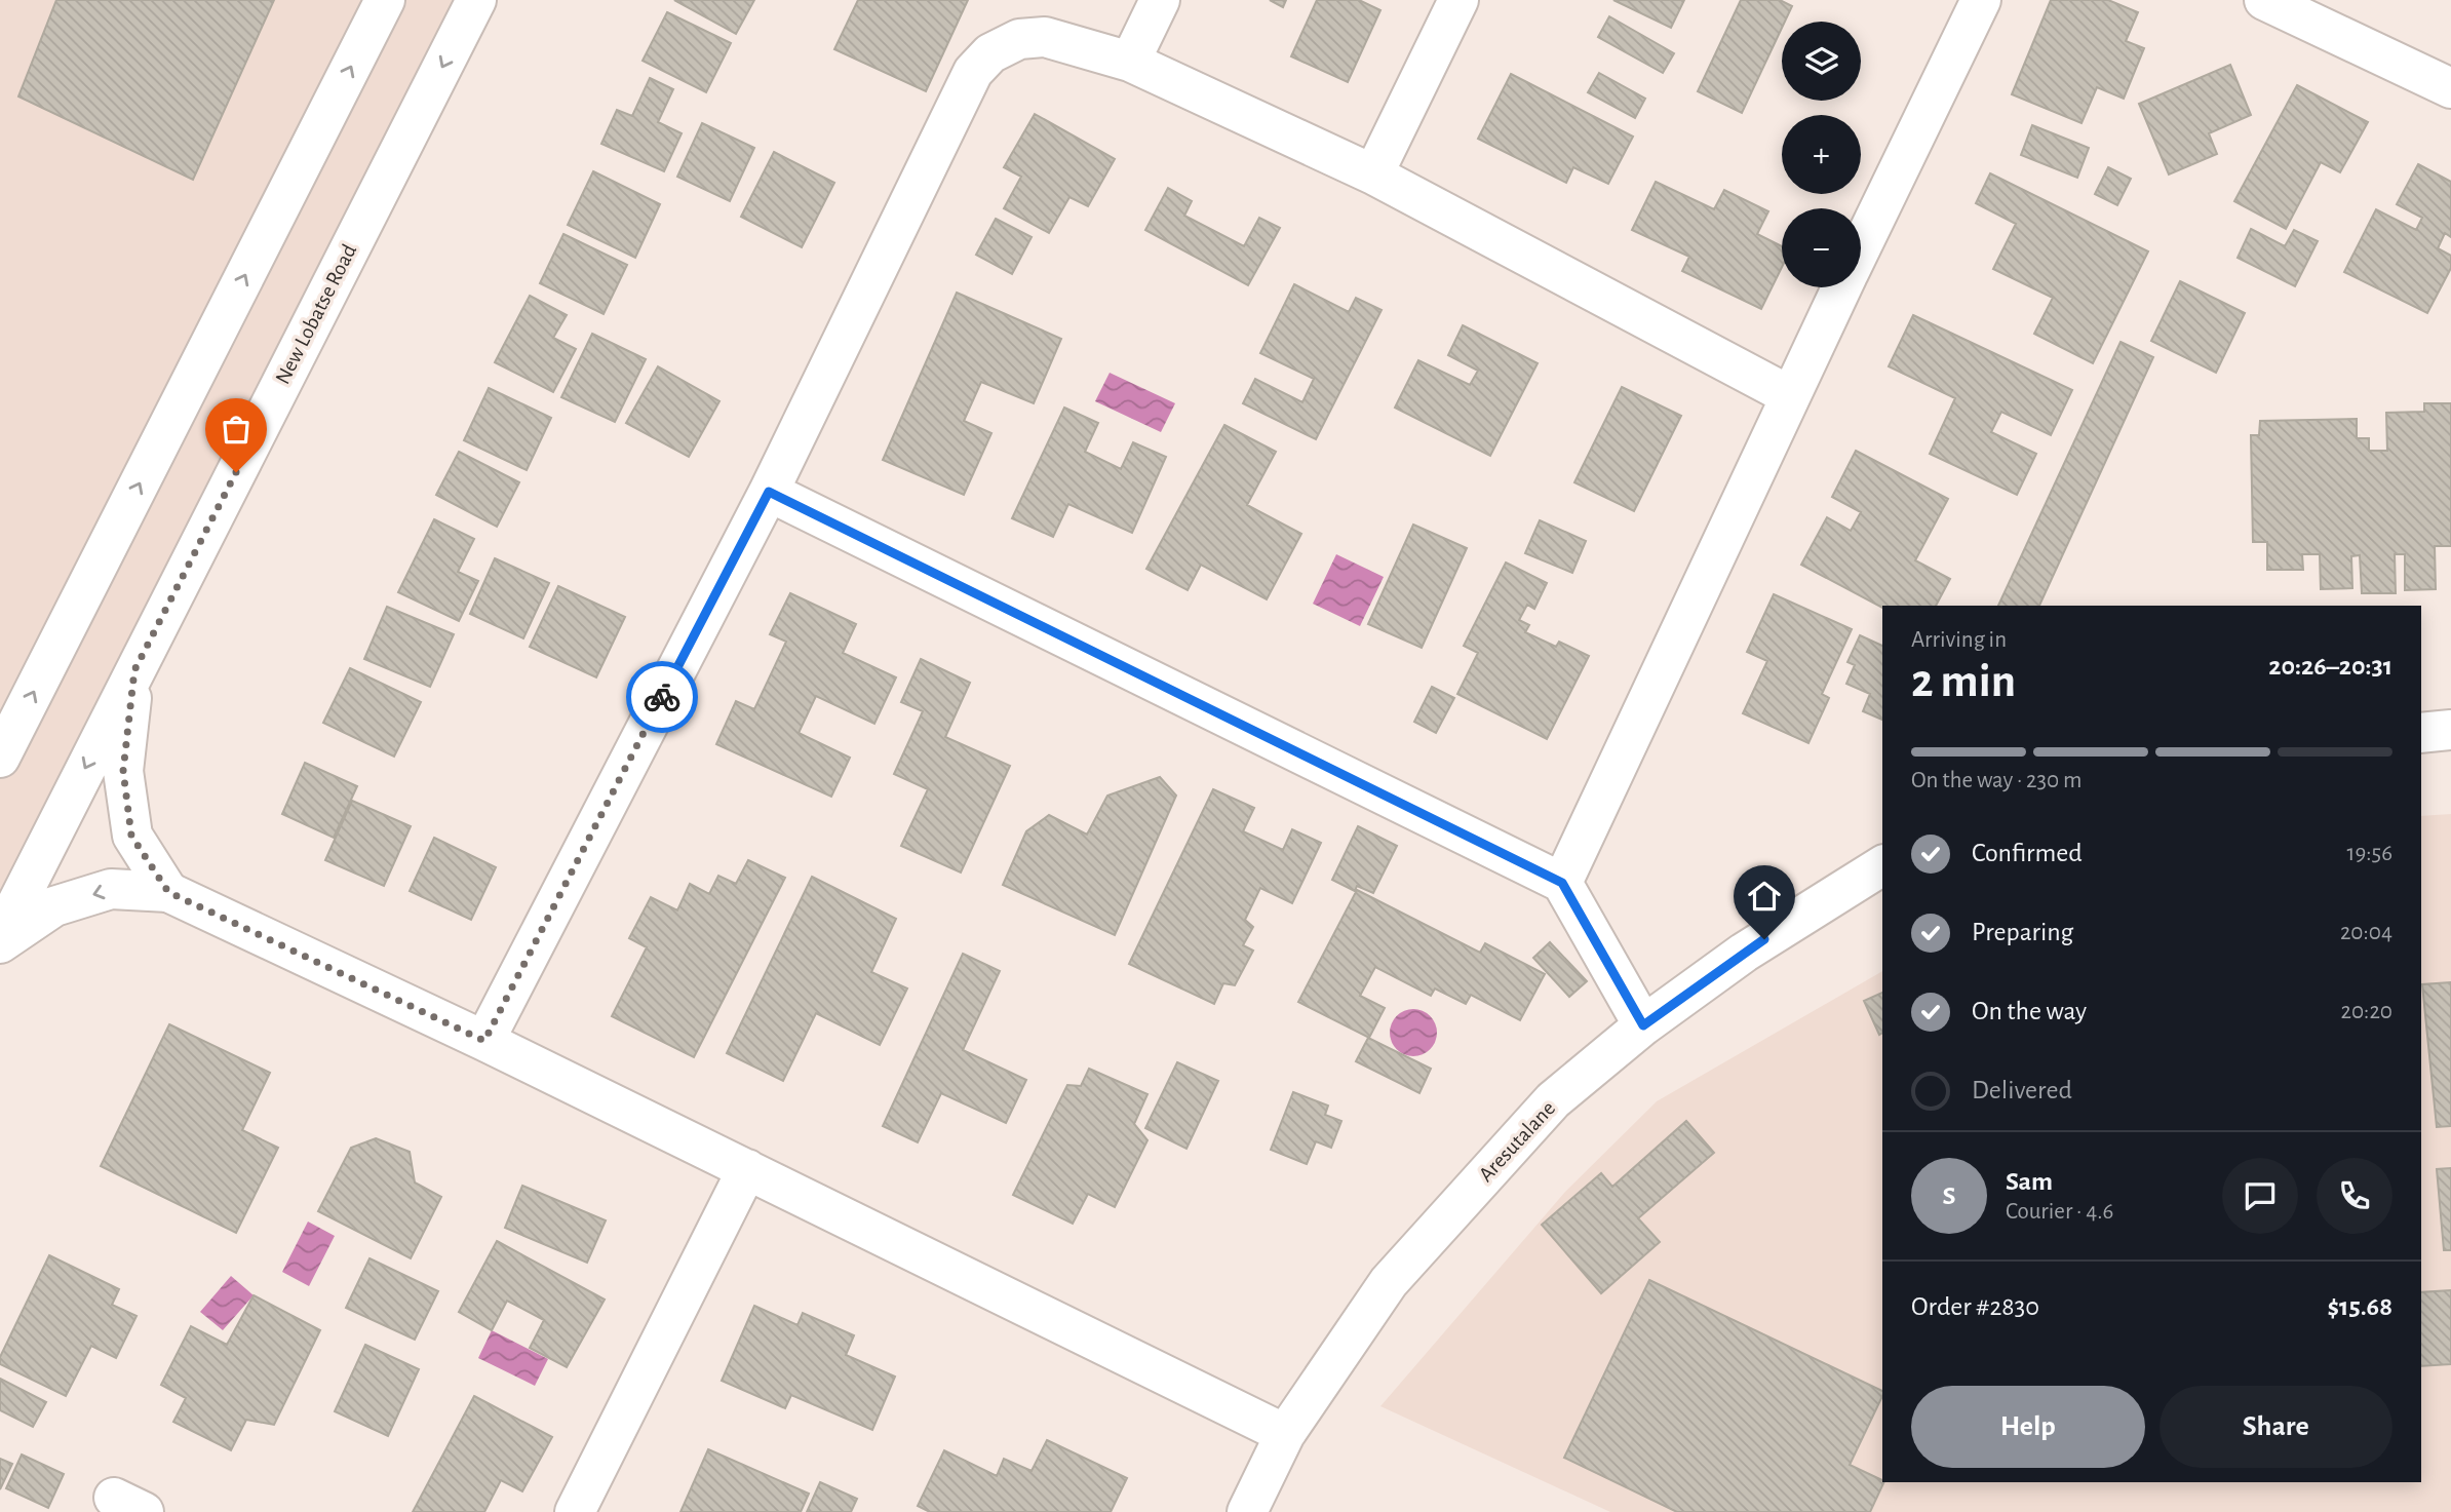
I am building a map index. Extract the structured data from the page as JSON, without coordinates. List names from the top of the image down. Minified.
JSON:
{"streets":{"street":["New Lobatse Road","Aresutalane"]},"page":{"map_buttons":["+","−"],"heading":["2 min","Arriving in","20:26–20:31"],"panel":["Sam","Courier · 4.6","Order #2830","$15.68"],"bar":"On the way · 230 m","list":[["Confirmed","19:56"],["Preparing","20:04"],["On the way","20:20"],"Delivered"],"round":"S","buttons":["Help","Share"]}}
